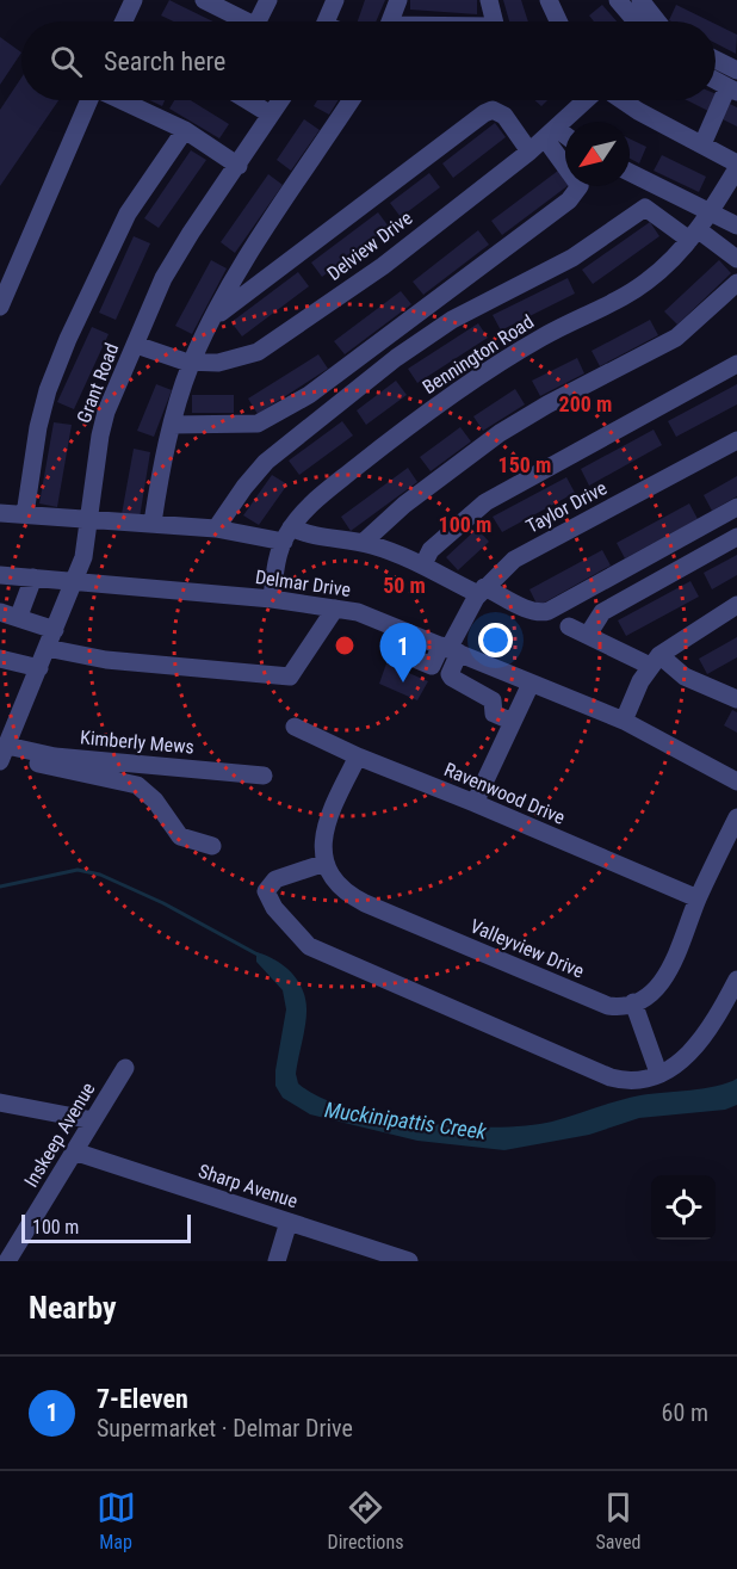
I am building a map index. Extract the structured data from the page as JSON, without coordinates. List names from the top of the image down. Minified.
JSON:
{"streets":{"street":["Delview Drive","Bennington Road","Grant Road","Taylor Drive","Delmar Drive","Kimberly Mews","Ravenwood Drive","Valleyview Drive","Inskeep Avenue","Sharp Avenue"]},"crossings":[["Delview Drive","Grant Road"],["Grant Road","Delmar Drive"],["Grant Road","Kimberly Mews"],["Taylor Drive","Delmar Drive"],["Inskeep Avenue","Sharp Avenue"]],"water":["Muckinipattis Creek"],"scale_bar":"100 m","north":"bottom left","page":{"search":"Search here","pins":"1","scale":"100 m","heading":"Nearby","list":[{"mark":"1","name":"7-Eleven","note":"Supermarket · Delmar Drive","value":"60 m"}],"nav":["Map","Directions","Saved"]},"rings":["200 m","150 m","100 m","50 m"]}
